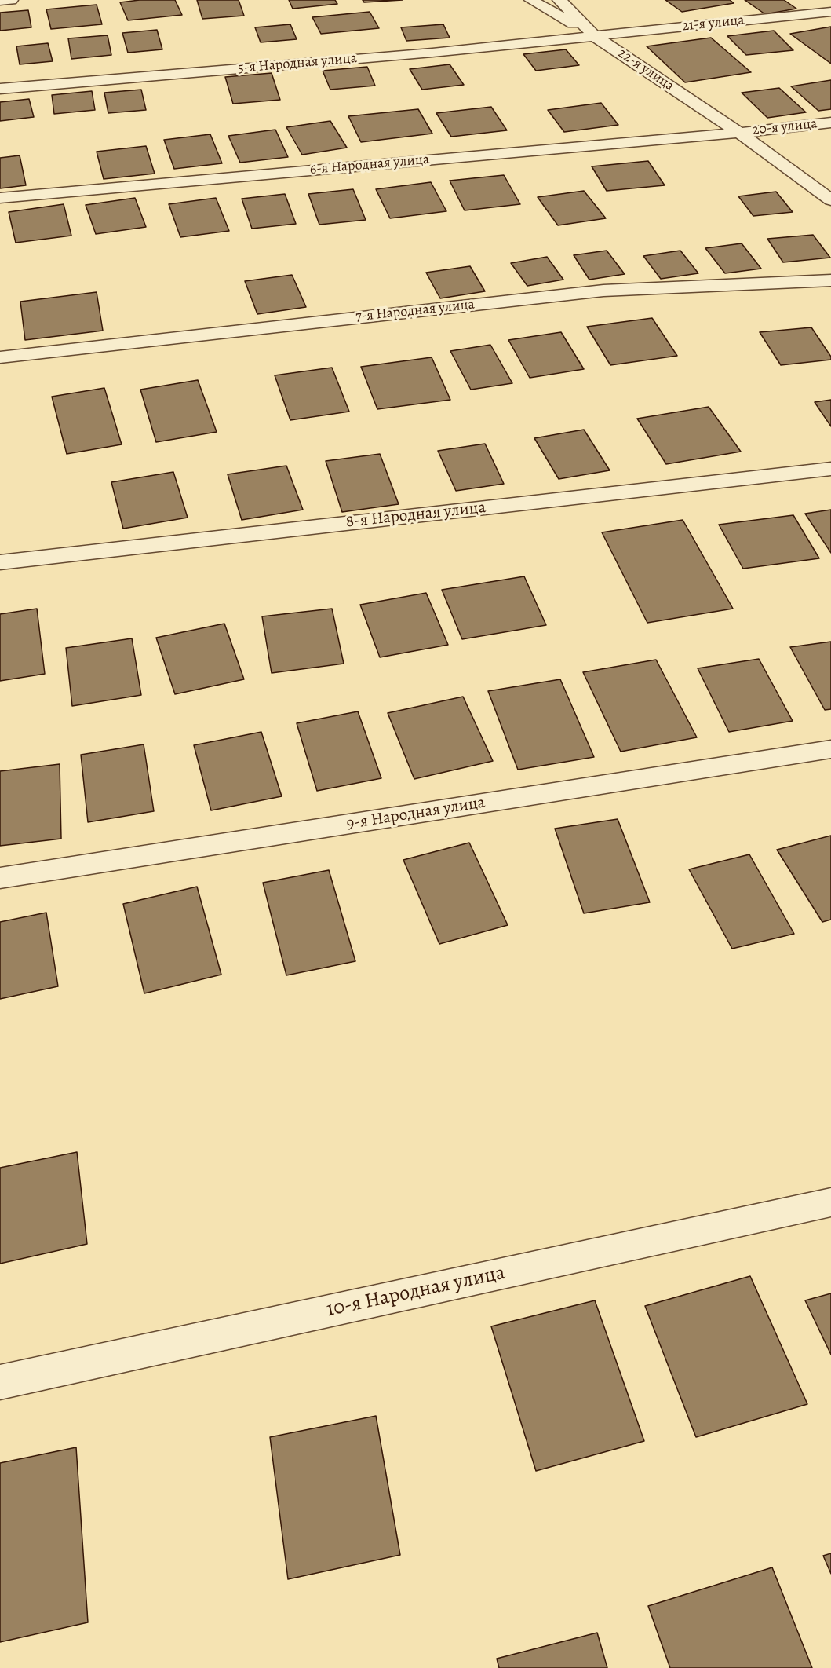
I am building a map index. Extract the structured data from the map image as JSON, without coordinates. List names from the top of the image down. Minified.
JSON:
{"streets":{"street":["21-я улица","5-я Народная улица","22-я улица","20-я улица","6-я Народная улица","7-я Народная улица","8-я Народная улица","9-я Народная улица","10-я Народная улица"]},"crossings":[["21-я улица","5-я Народная улица"],["21-я улица","22-я улица"],["5-я Народная улица","22-я улица"],["22-я улица","20-я улица"],["22-я улица","6-я Народная улица"],["20-я улица","6-я Народная улица"]]}
